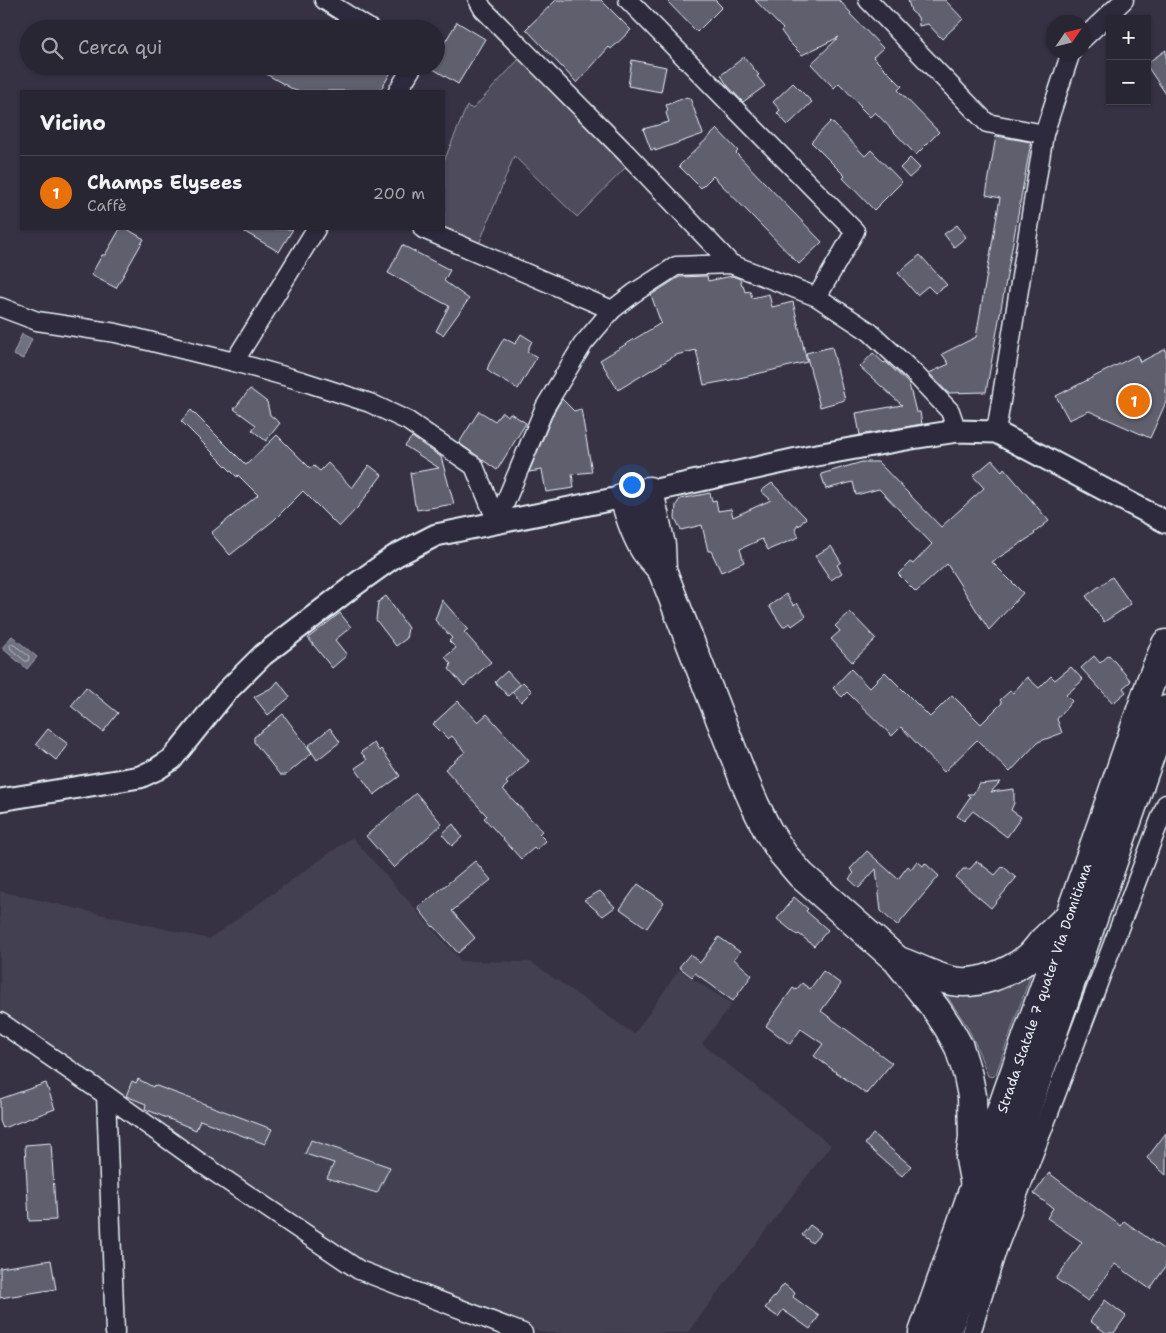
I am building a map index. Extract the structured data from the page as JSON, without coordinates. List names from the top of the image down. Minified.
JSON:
{"streets":{"highway":["Strada Statale 7 quater Via Domitiana"]},"north":"top right","page":{"map_buttons":["+","−"],"search":"Cerca qui","heading":"Vicino","list":[{"mark":"1","name":"Champs Elysees","note":"Caffè","value":"200 m"}],"pins":"1"}}
